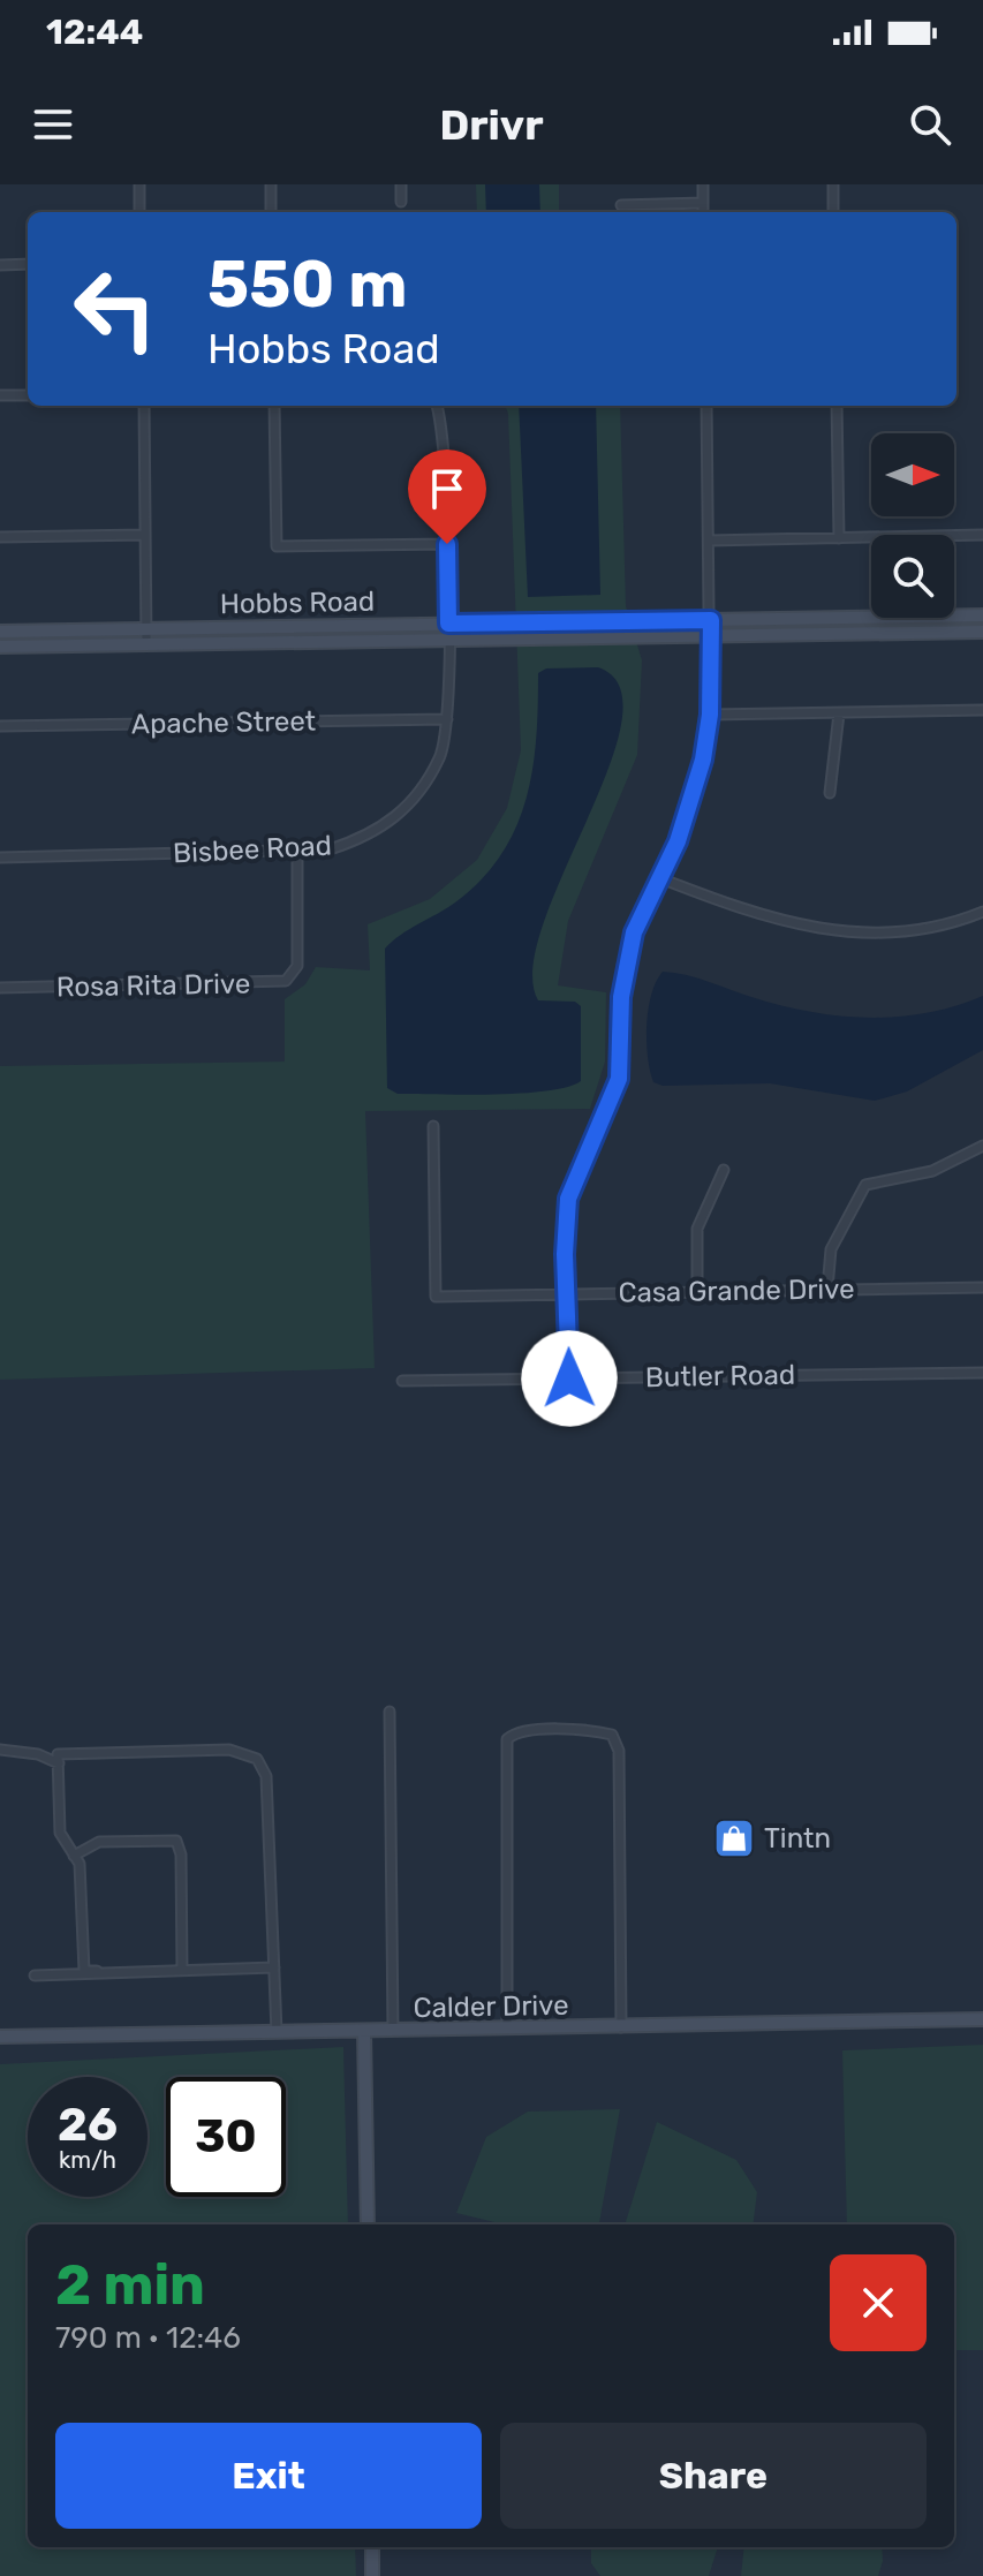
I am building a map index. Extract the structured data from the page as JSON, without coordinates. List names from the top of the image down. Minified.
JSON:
{"streets":{"street":["Hobbs Road","Apache Street","Bisbee Road","Rosa Rita Drive","Casa Grande Drive","Butler Road","Calder Drive"]},"crossings":[["Hobbs Road","Bisbee Road"],["Apache Street","Bisbee Road"],["Bisbee Road","Rosa Rita Drive"]],"places":{"shop":["Tintn"]},"north":"right","page":{"status":"12:44","header":"Drivr","turn":["550 m","Hobbs Road"],"speed":"26 km/h","limit":"30","heading":["2 min","790 m · 12:46"],"buttons":["Exit","Share"]}}
